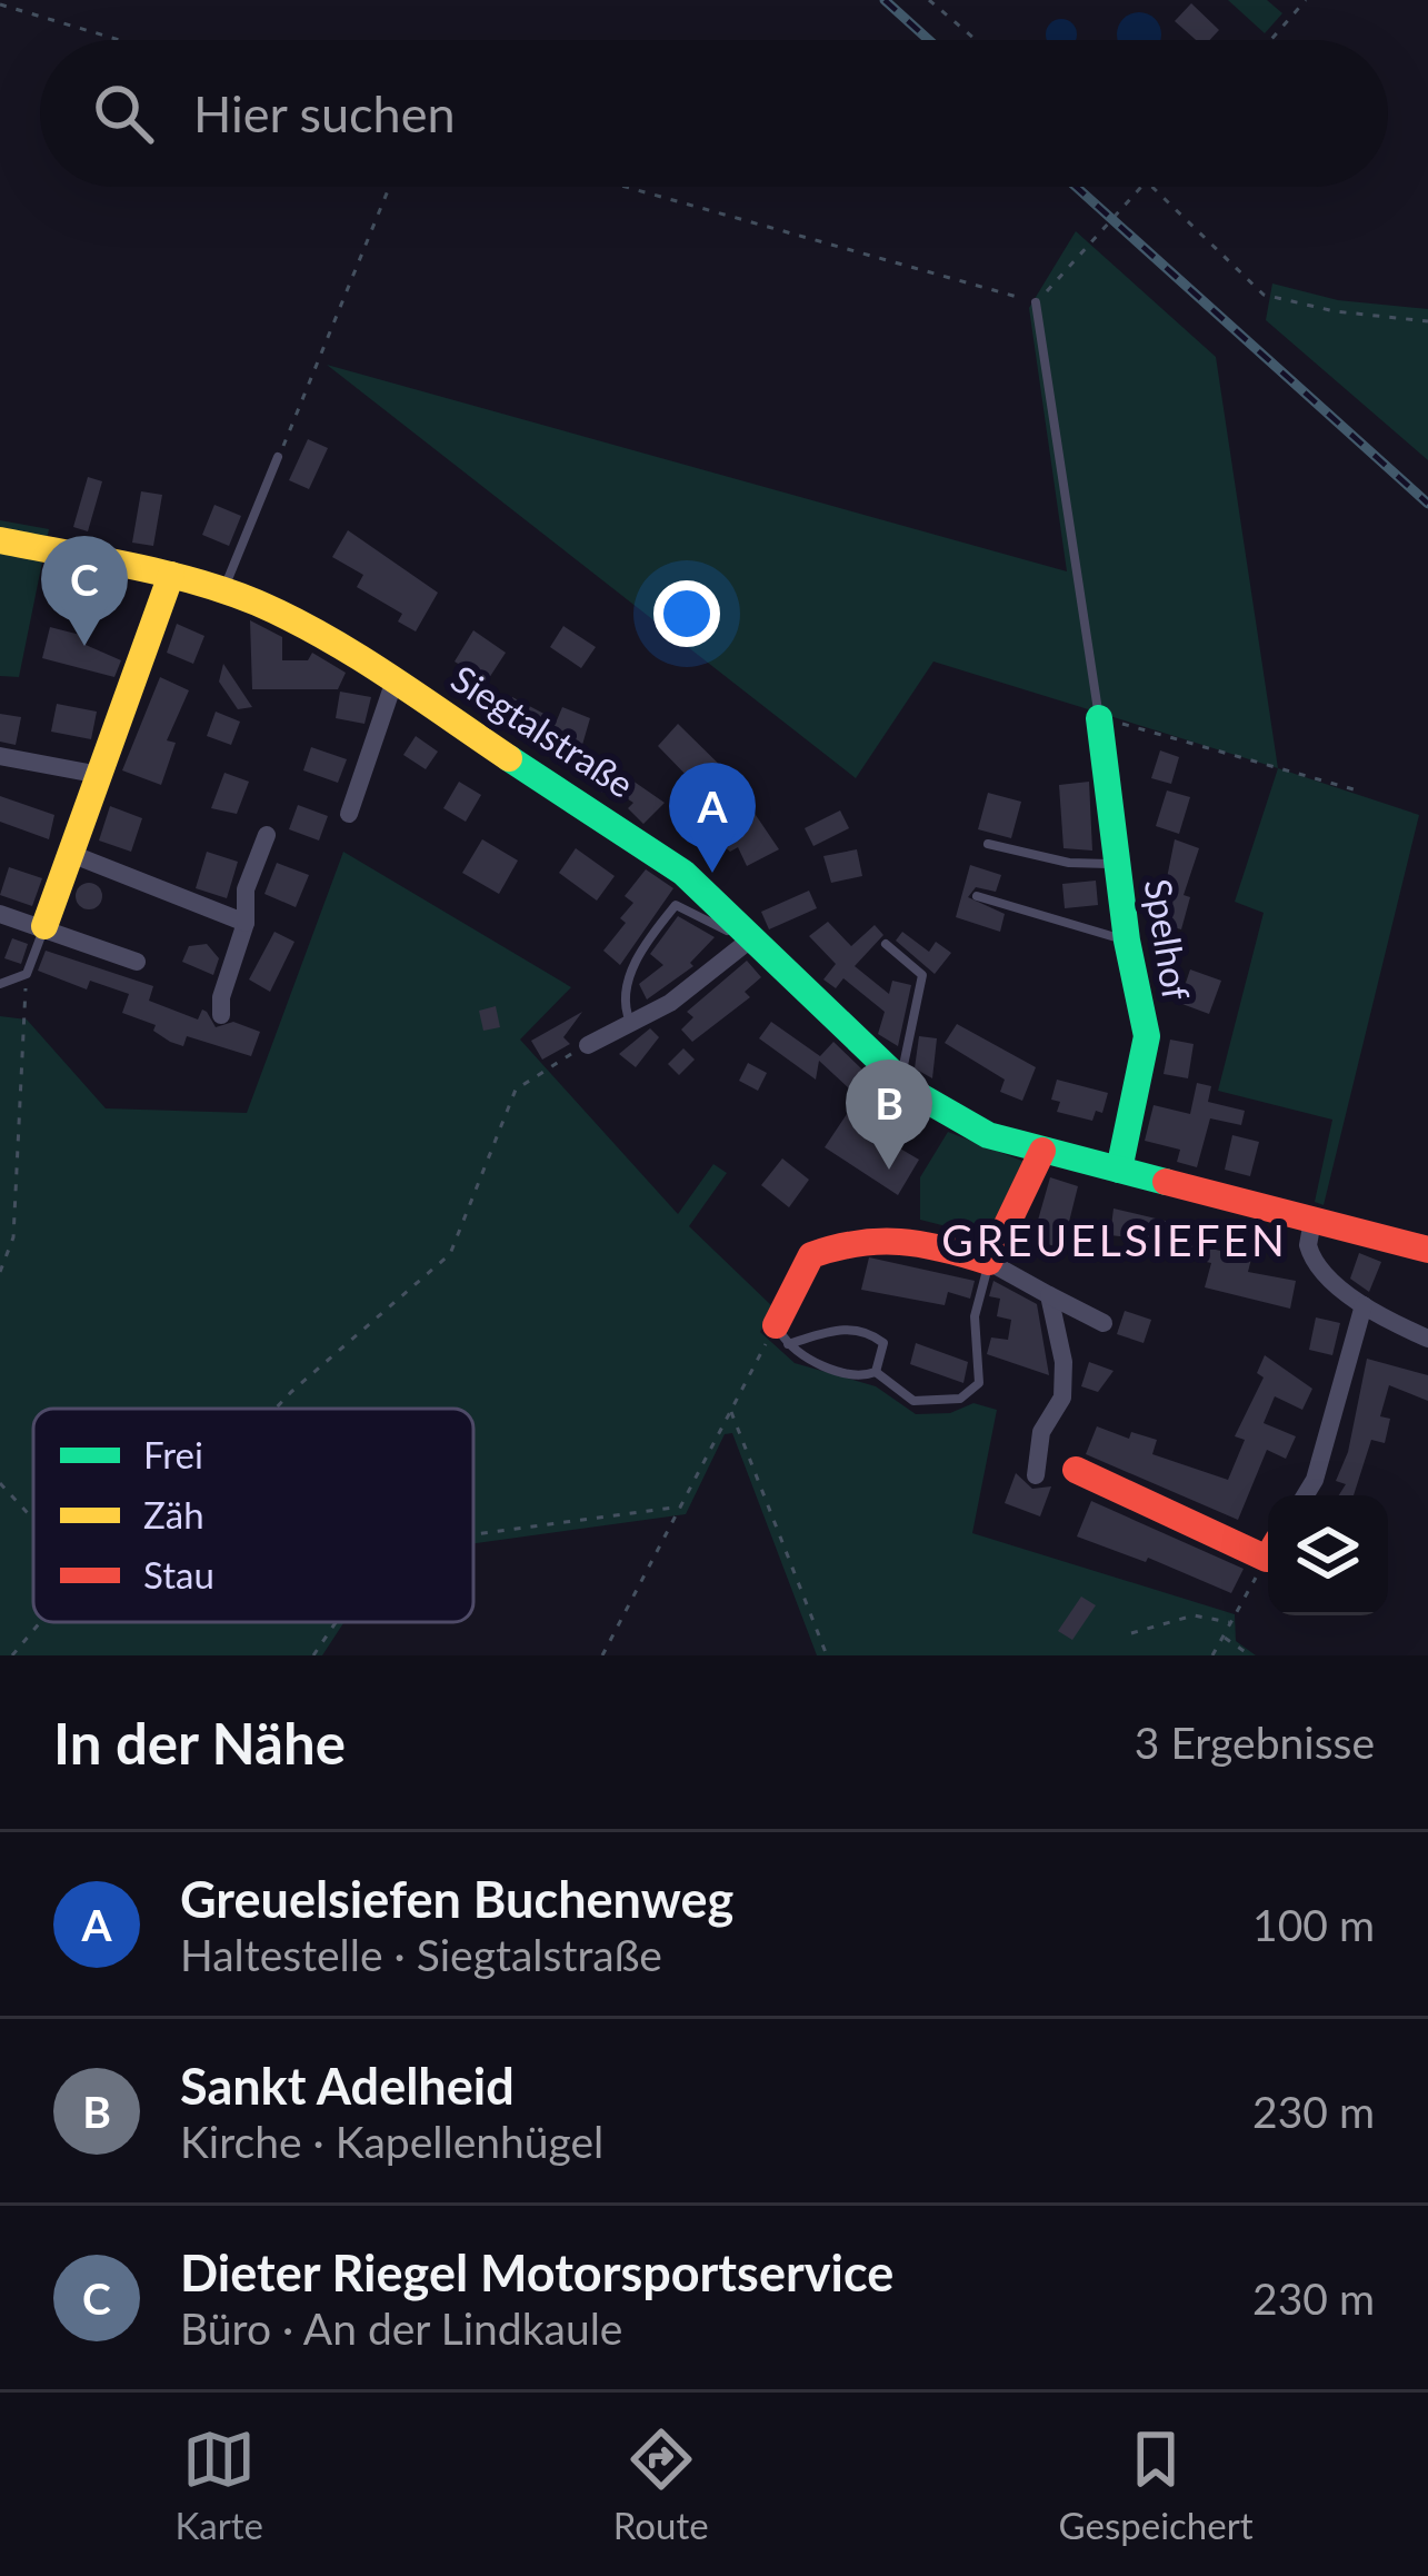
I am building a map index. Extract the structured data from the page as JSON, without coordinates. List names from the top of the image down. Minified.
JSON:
{"streets":{"main road":["Siegtalstraße","Spelhof"]},"crossings":[["Siegtalstraße","Spelhof"]],"districts":["GREUELSIEFEN"],"legend":["Frei","Zäh","Stau"],"page":{"search":"Hier suchen","pins":["C","A","B"],"heading":["In der Nähe","3 Ergebnisse"],"list":[{"mark":"A","name":"Greuelsiefen Buchenweg","note":"Haltestelle · Siegtalstraße","value":"100 m"},{"mark":"B","name":"Sankt Adelheid","note":"Kirche · Kapellenhügel","value":"230 m"},{"mark":"C","name":"Dieter Riegel Motorsportservice","note":"Büro · An der Lindkaule","value":"230 m"}],"nav":["Karte","Route","Gespeichert"]}}
